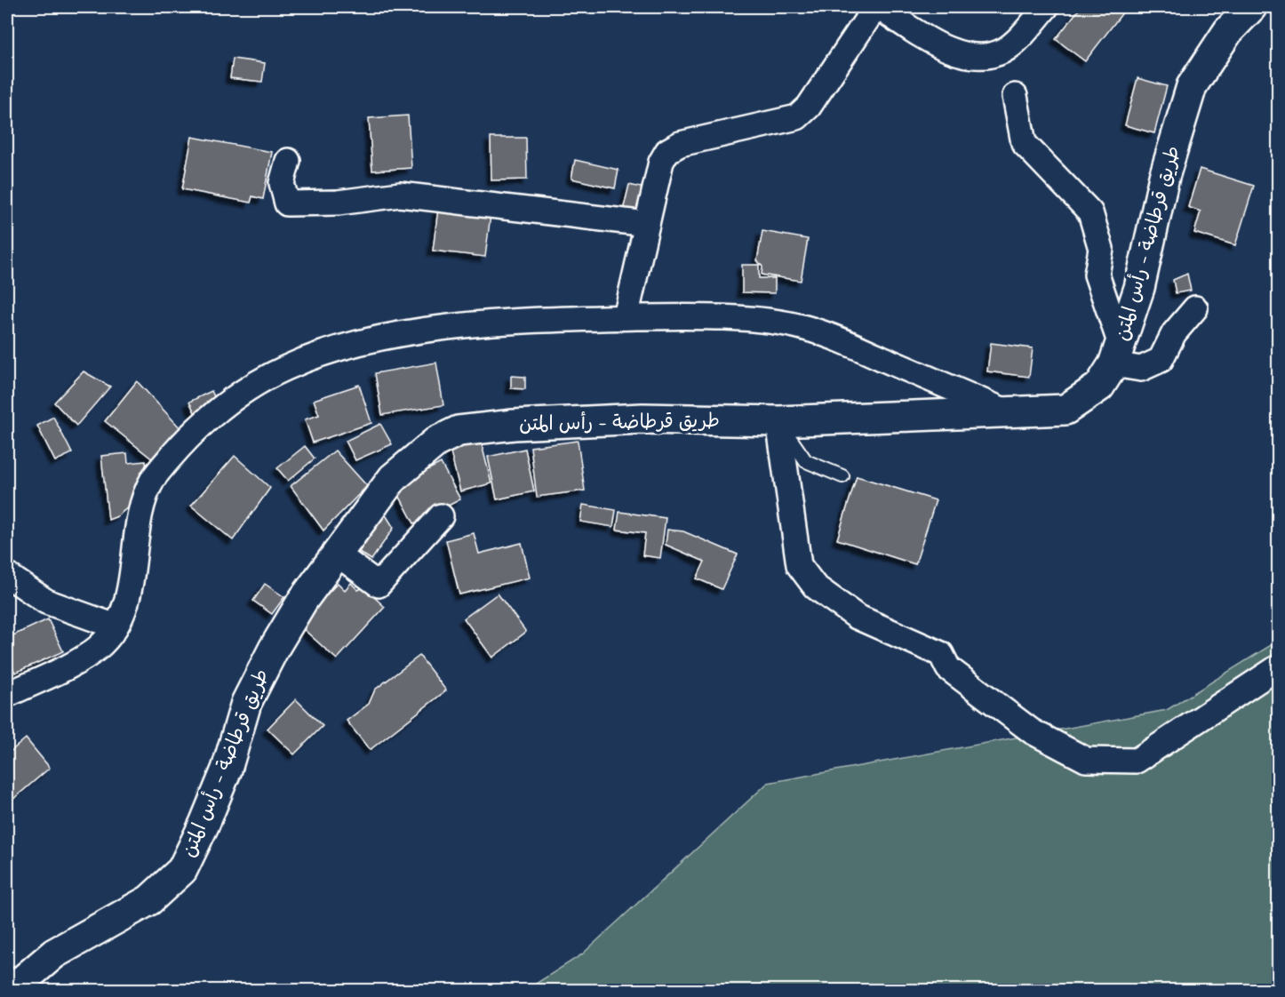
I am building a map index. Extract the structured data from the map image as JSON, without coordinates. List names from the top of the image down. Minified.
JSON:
{"streets":{"main road":["طريق قرطاضة - رأس المتن"]}}
